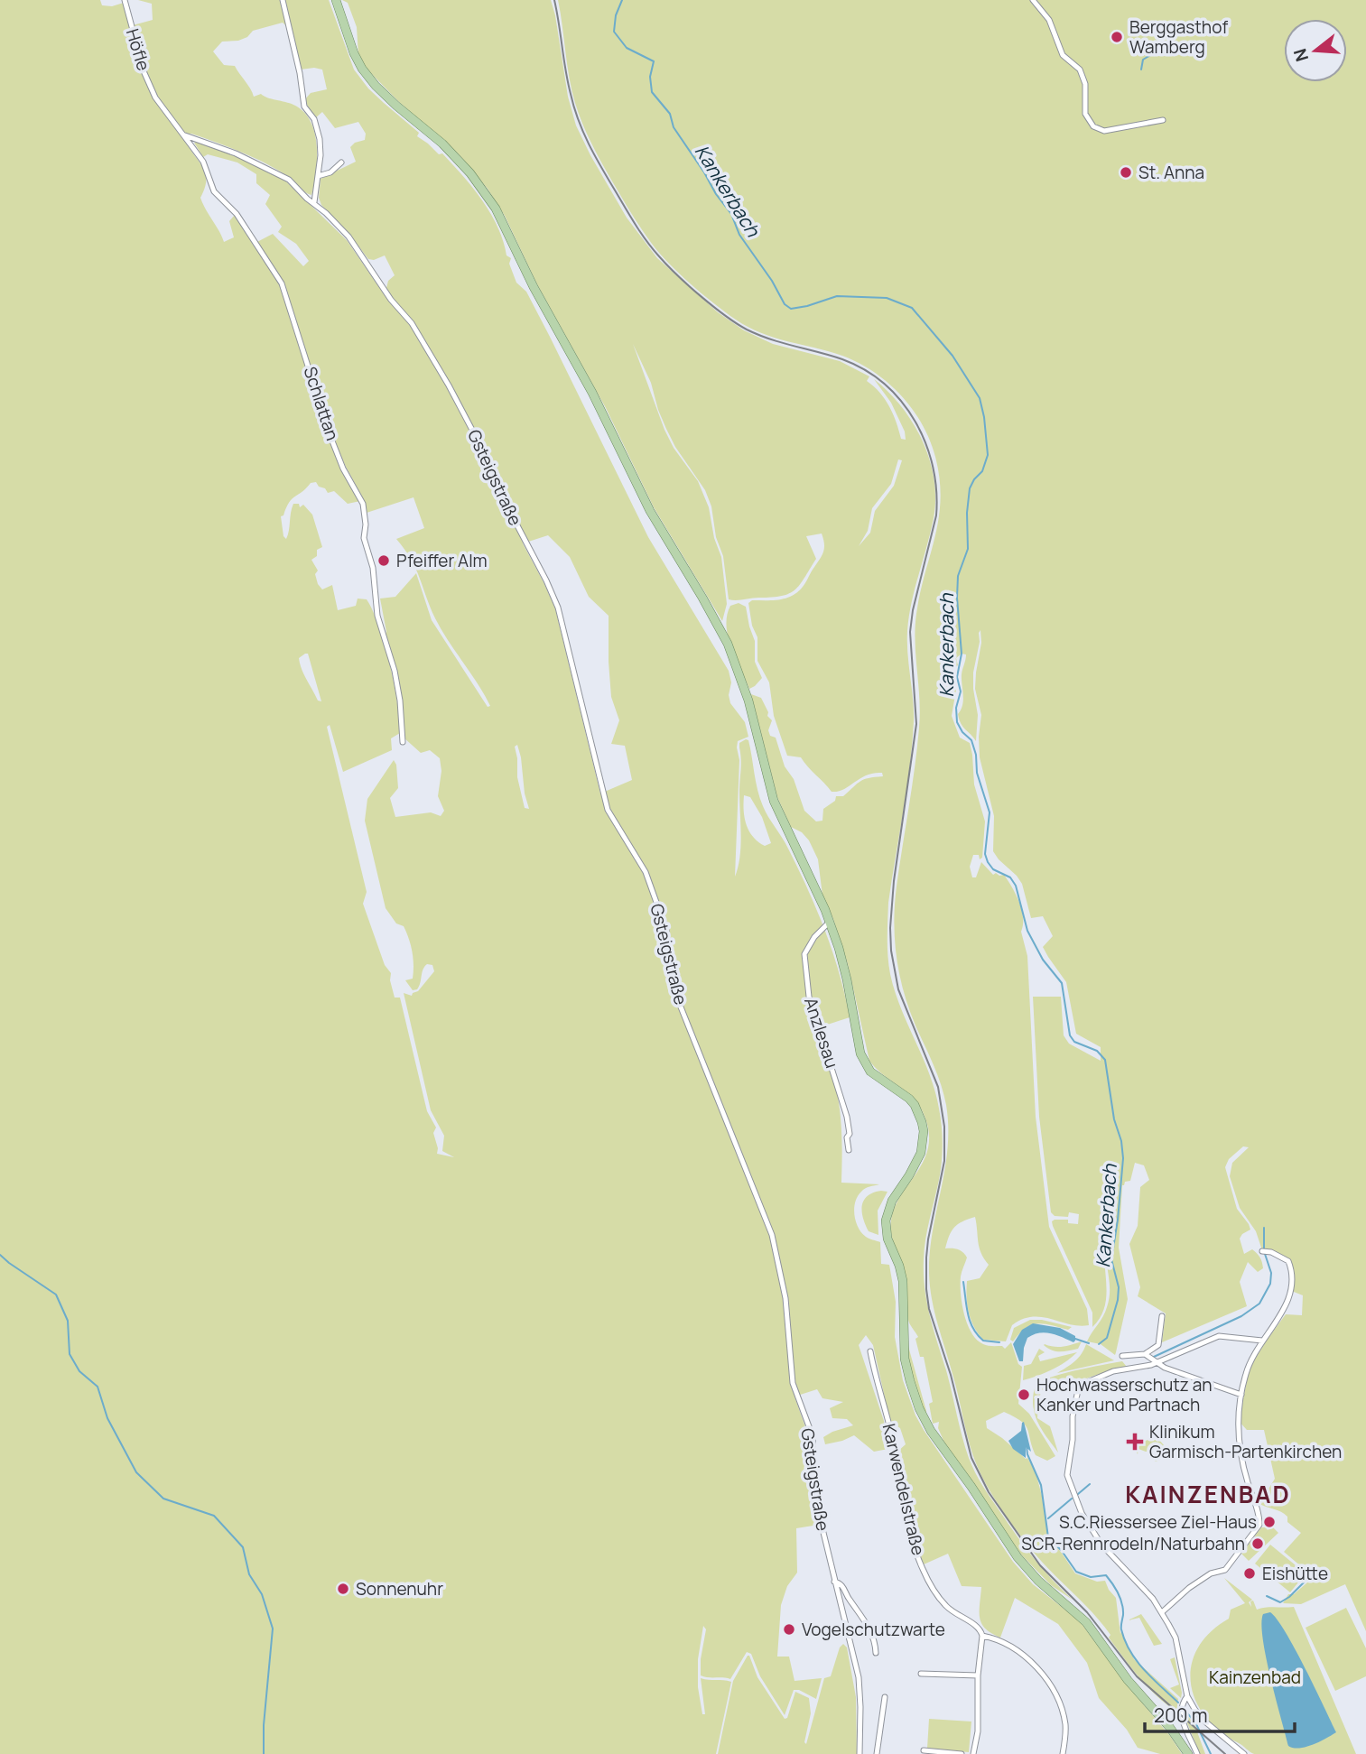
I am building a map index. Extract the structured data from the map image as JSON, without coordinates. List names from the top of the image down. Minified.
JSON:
{"streets":{"street":["Höfle","Schlattan","Gsteigstraße","Anzlesau","Karwendelstraße"]},"crossings":[["Höfle","Schlattan"],["Schlattan","Gsteigstraße"]],"districts":["KAINZENBAD"],"water":["Kankerbach"],"parks":["Kainzenbad"],"places":{"other":["Berggasthof Wamberg","St. Anna","Pfeiffer Alm","Hochwasserschutz an Kanker und Partnach","S.C.Riessersee Ziel-Haus","SCR-Rennrodeln/Naturbahn","Eishütte","Sonnenuhr","Vogelschutzwarte"],"health":["Klinikum Garmisch-Partenkirchen"]},"scale_bar":"200 m","north":"left"}
